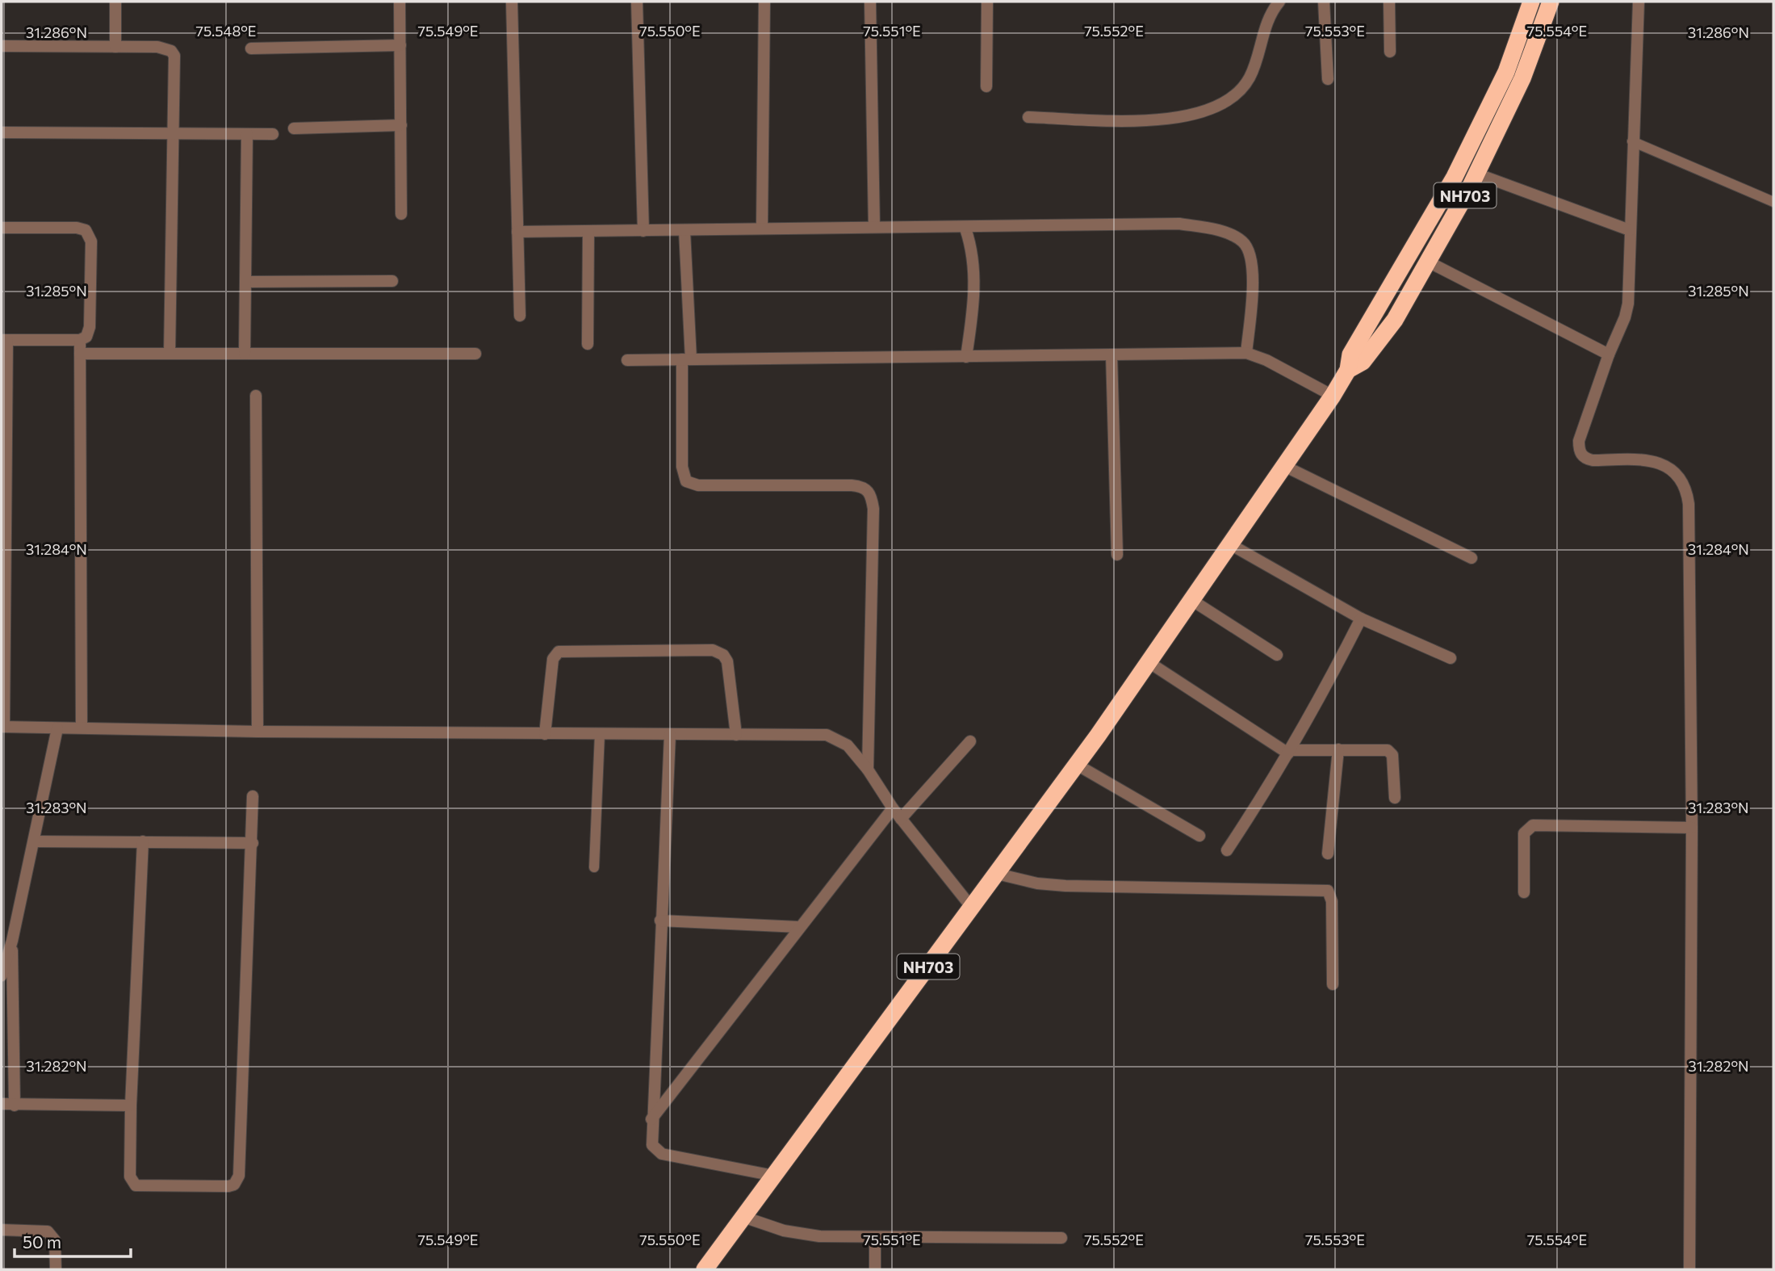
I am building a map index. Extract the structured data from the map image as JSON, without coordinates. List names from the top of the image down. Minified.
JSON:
{"streets":{"highway":["NH703"]},"scale_bar":"50 m","coordinates":["75.548°E","75.549°E","75.550°E","75.551°E","75.552°E","75.553°E","75.554°E","31.286°N","31.285°N","31.284°N","31.283°N","31.282°N"]}
